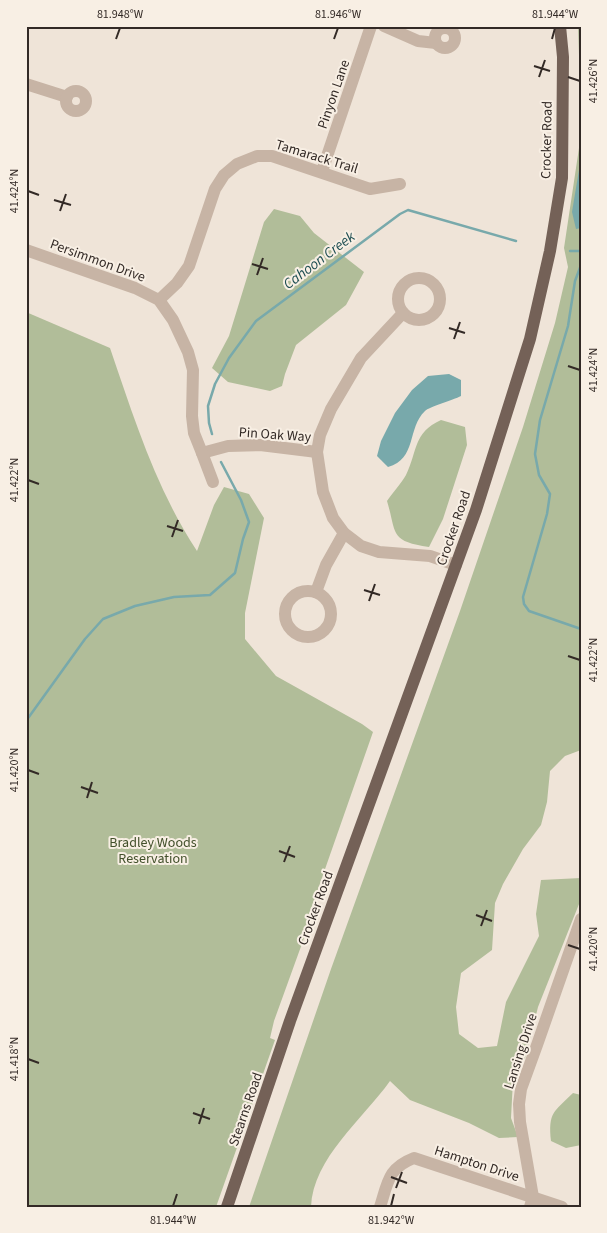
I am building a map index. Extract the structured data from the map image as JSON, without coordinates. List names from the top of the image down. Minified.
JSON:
{"streets":{"main road":["Crocker Road","Stearns Road"],"street":["Pinyon Lane","Tamarack Trail","Persimmon Drive","Pin Oak Way","Lansing Drive","Hampton Drive"]},"crossings":[["Pinyon Lane","Tamarack Trail"],["Crocker Road","Stearns Road"],["Tamarack Trail","Persimmon Drive"],["Persimmon Drive","Pin Oak Way"],["Lansing Drive","Hampton Drive"]],"water":["Cahoon Creek"],"parks":["Bradley Woods Reservation"],"coordinates":["81.948°W","81.946°W","81.944°W","41.426°N","41.424°N","41.422°N","41.420°N","41.418°N","81.942°W"]}
